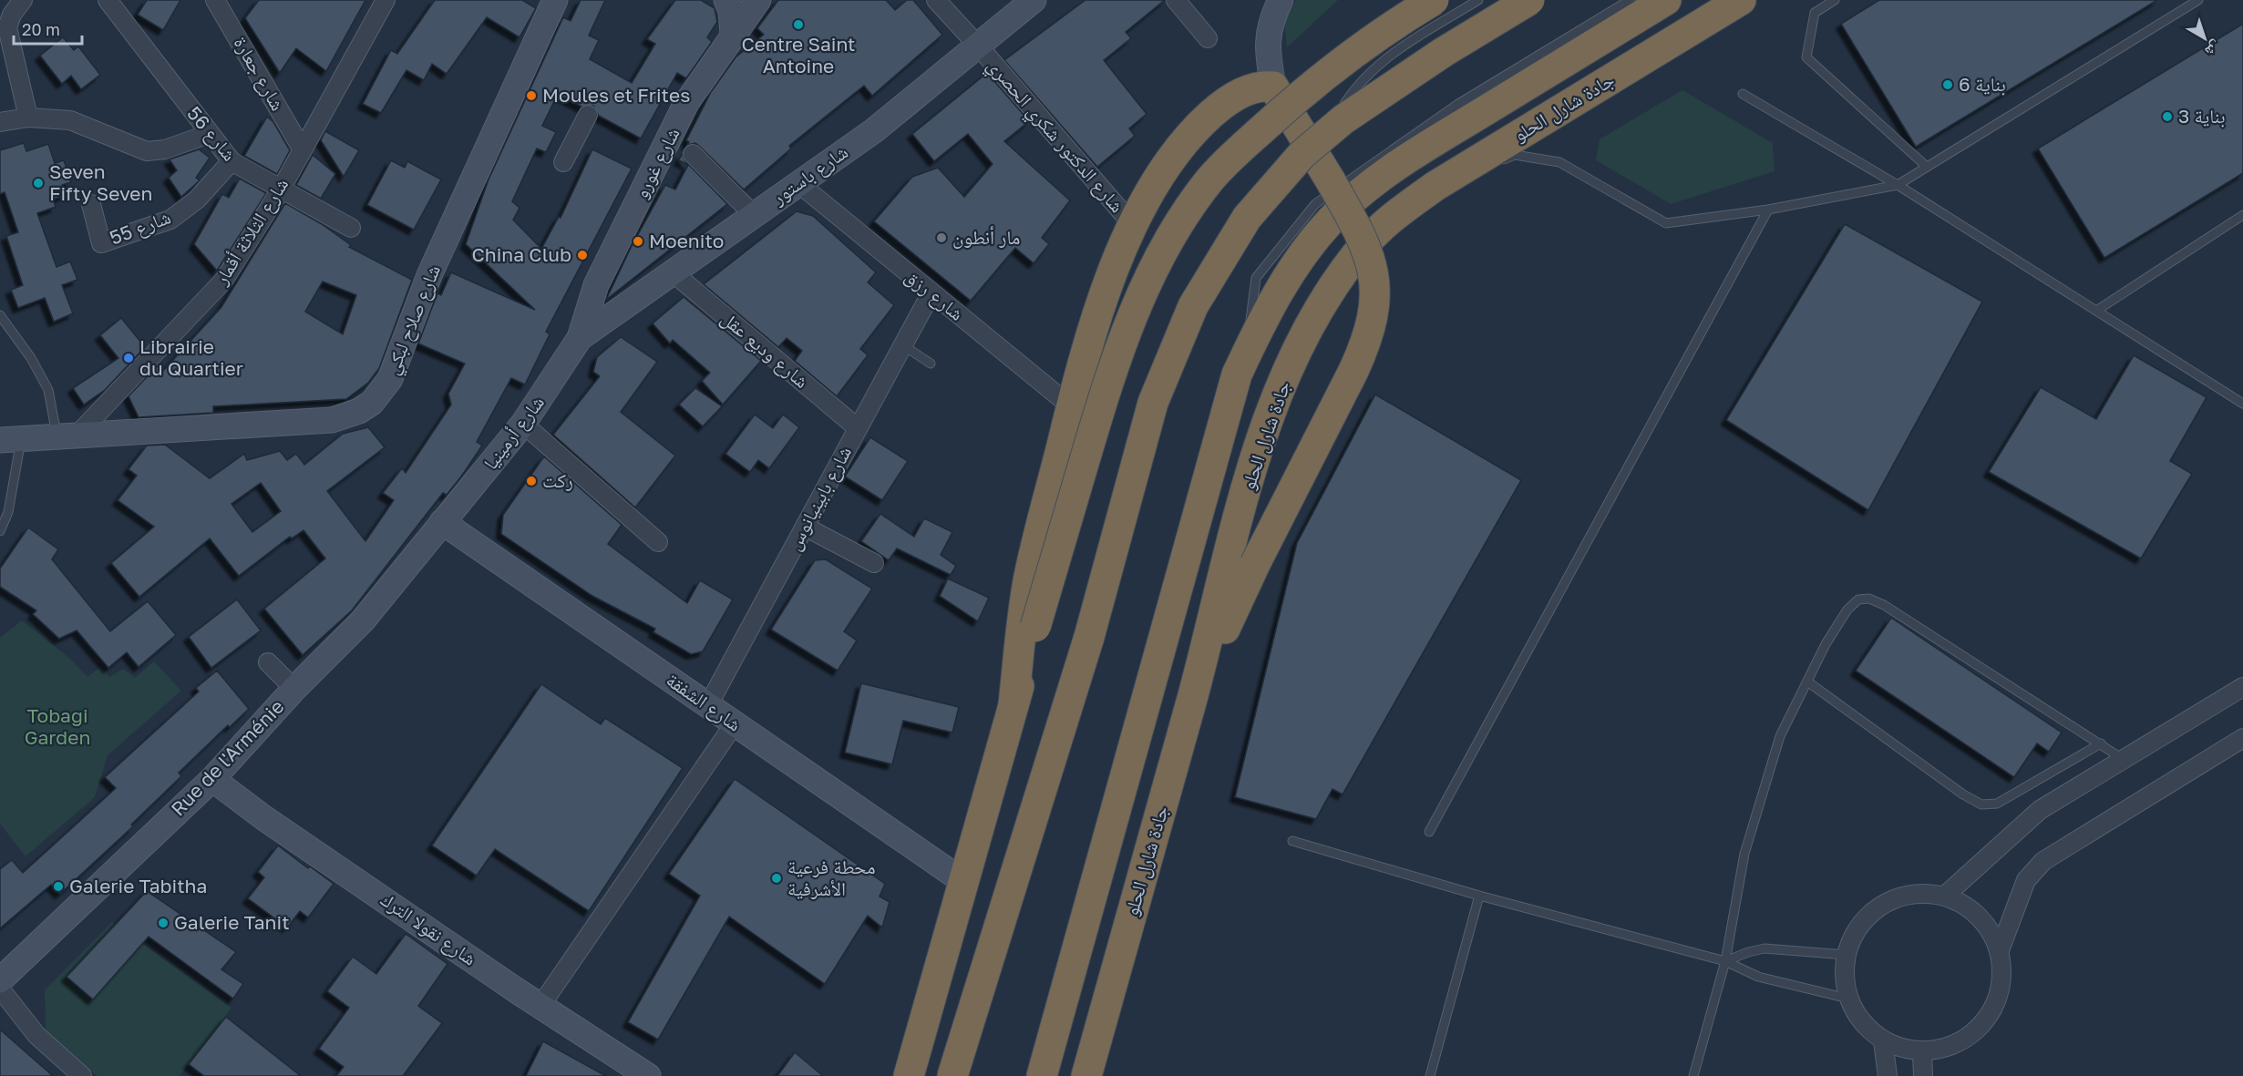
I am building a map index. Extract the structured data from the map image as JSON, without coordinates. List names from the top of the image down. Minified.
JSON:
{"streets":{"highway":["جادة شارل الحلو"],"street":["شارع جعارة","شارع 56","شارع الدكتور شكري الحصري","شارع غورو","شارع باستور","شارع 55","شارع الثلاثة أقمار","شارع رزق","شارع صلاح لبكي","شارع وديع عقل","شارع أرمينيا","شارع بابينيانوس","شارع الشفقة","Rue de l'Arménie","شارع نقولا الترك"]},"crossings":[["شارع جعارة","شارع الثلاثة أقمار"],["شارع 56","شارع 55"],["شارع 56","شارع الثلاثة أقمار"],["شارع الدكتور شكري الحصري","شارع باستور"],["شارع غورو","شارع باستور"],["شارع غورو","شارع أرمينيا"],["شارع باستور","شارع رزق"],["شارع باستور","شارع وديع عقل"],["شارع باستور","شارع أرمينيا"],["شارع الثلاثة أقمار","شارع صلاح لبكي"],["شارع رزق","شارع بابينيانوس"],["شارع وديع عقل","شارع بابينيانوس"],["شارع أرمينيا","شارع الشفقة"],["شارع أرمينيا","Rue de l'Arménie"],["شارع بابينيانوس","شارع الشفقة"],["شارع الشفقة","Rue de l'Arménie"],["Rue de l'Arménie","شارع نقولا الترك"]],"parks":["Tobagi Garden"],"places":["Centre Saint Antoine","بناية 6","Moules et Frites","بناية 3","Seven Fifty Seven","مار أنطون","Moenito","China Club","Librairie du Quartier","ركت","محطة فرعية الأشرفية","Galerie Tabitha","Galerie Tanit"],"scale_bar":"20 m","north":"bottom right"}
